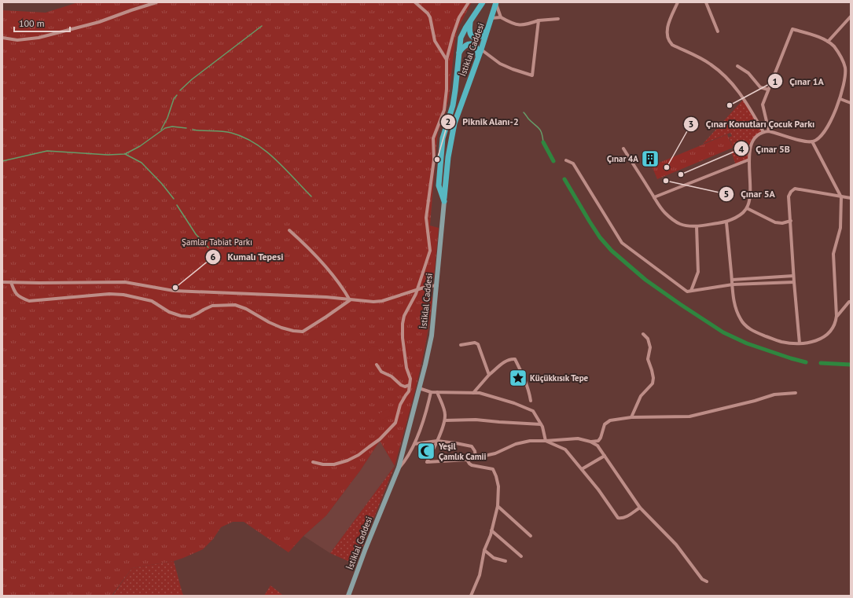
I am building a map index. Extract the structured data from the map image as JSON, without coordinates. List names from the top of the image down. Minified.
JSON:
{"streets":{"main road":["İstiklal Caddesi"]},"parks":["Şamlar Tabiat Parkı"],"places":{"other":["Çınar 1A","Piknik Alanı-2","Çınar Konutları Çocuk Parkı","Çınar 5B","Çınar 5A","Kumalı Tepesi"],"building":["Çınar 4A"],"place":["Küçükkısık Tepe"],"mosque":["Yeşil Çamlık Camii"]},"scale_bar":"100 m"}
